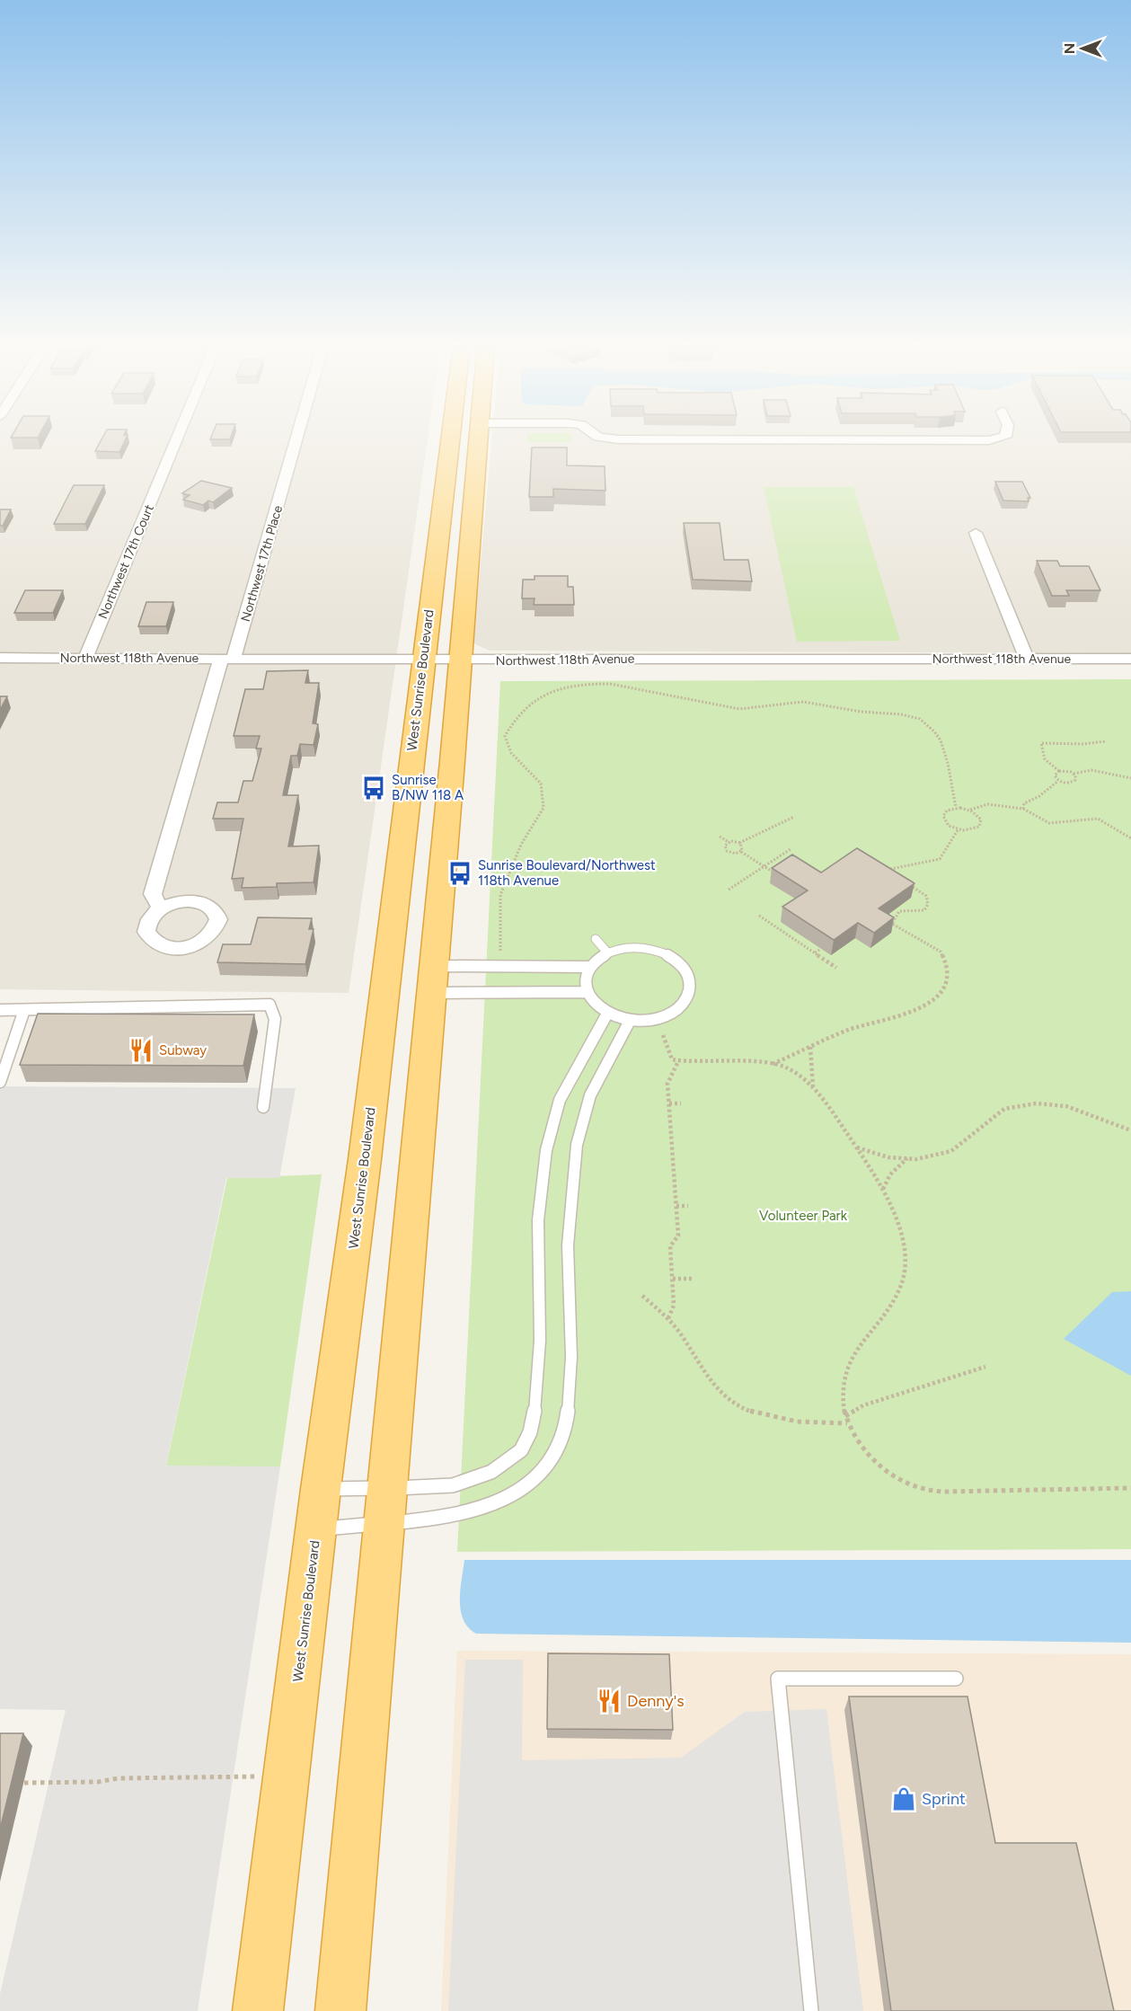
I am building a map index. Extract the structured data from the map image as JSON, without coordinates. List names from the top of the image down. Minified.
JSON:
{"streets":{"highway":["West Sunrise Boulevard"],"street":["Northwest 17th Court","Northwest 17th Place","Northwest 118th Avenue"]},"crossings":[["Northwest 17th Court","Northwest 118th Avenue"],["Northwest 17th Place","Northwest 118th Avenue"],["Northwest 118th Avenue","West Sunrise Boulevard"]],"parks":["Volunteer Park"],"places":{"bus stop":["Sunrise B/NW 118 A","Sunrise Boulevard/Northwest 118th Avenue"],"restaurant":["Subway","Denny's"],"shop":["Sprint"]},"north":"left"}
